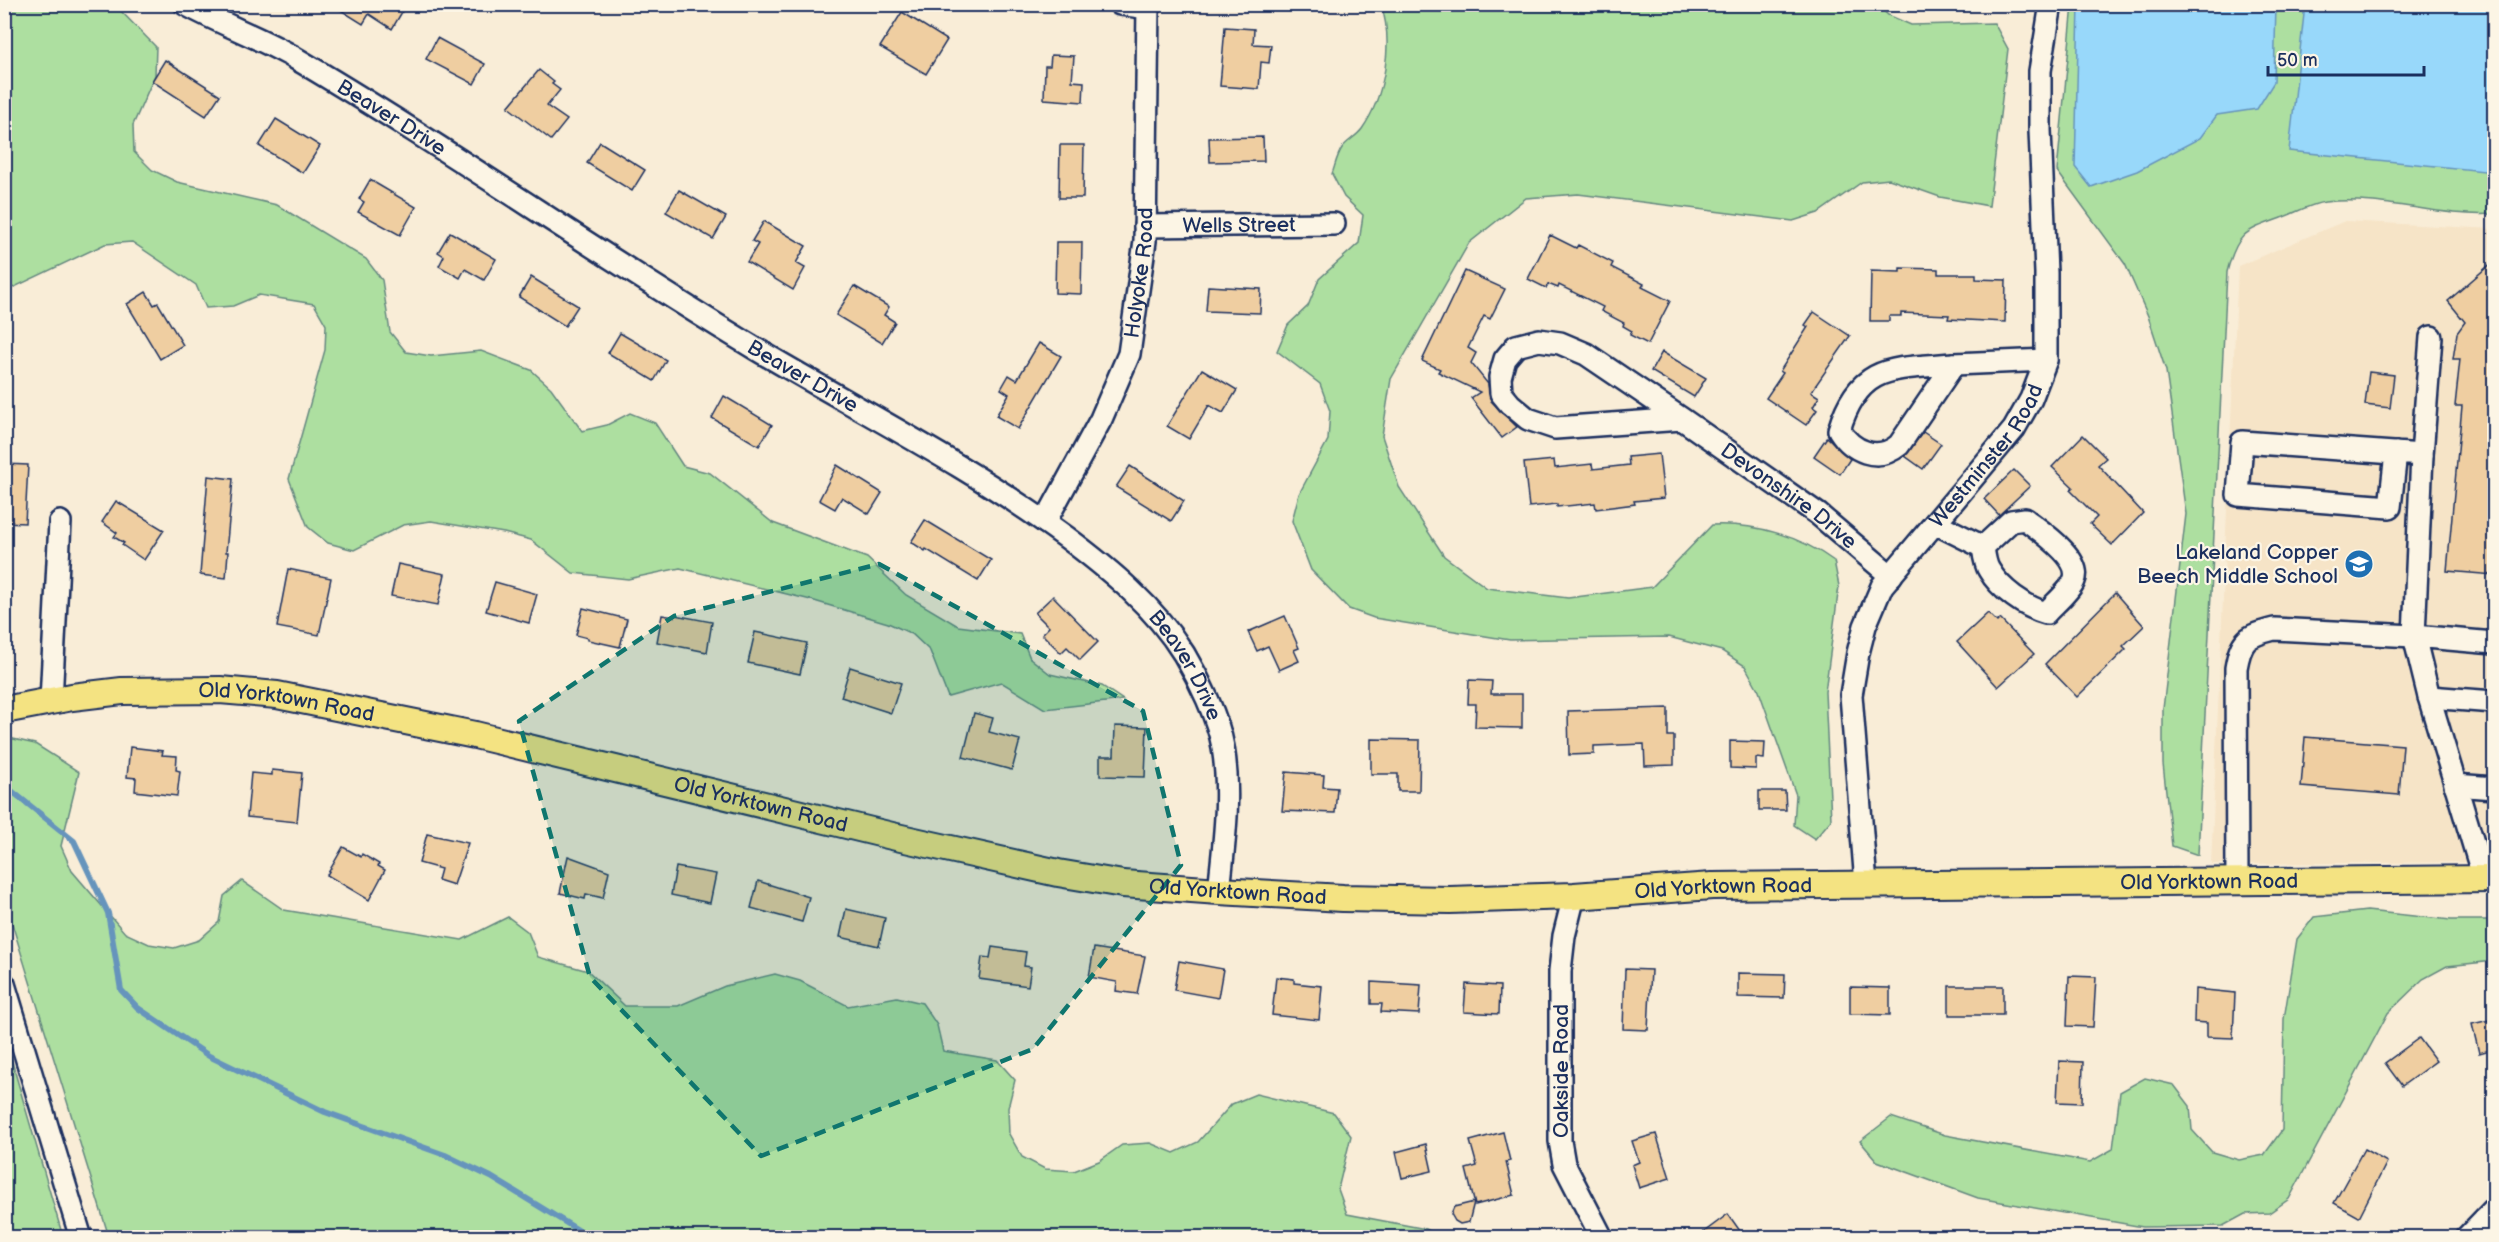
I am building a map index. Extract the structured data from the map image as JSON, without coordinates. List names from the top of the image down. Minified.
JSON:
{"streets":{"main road":["Old Yorktown Road"],"street":["Beaver Drive","Wells Street","Holyoke Road","Westminster Road","Devonshire Drive","Oakside Road"]},"crossings":[["Beaver Drive","Holyoke Road"],["Beaver Drive","Old Yorktown Road"],["Wells Street","Holyoke Road"],["Westminster Road","Devonshire Drive"],["Westminster Road","Old Yorktown Road"],["Old Yorktown Road","Oakside Road"]],"places":{"school or university":["Lakeland Copper Beech Middle School"]},"scale_bar":"50 m"}
